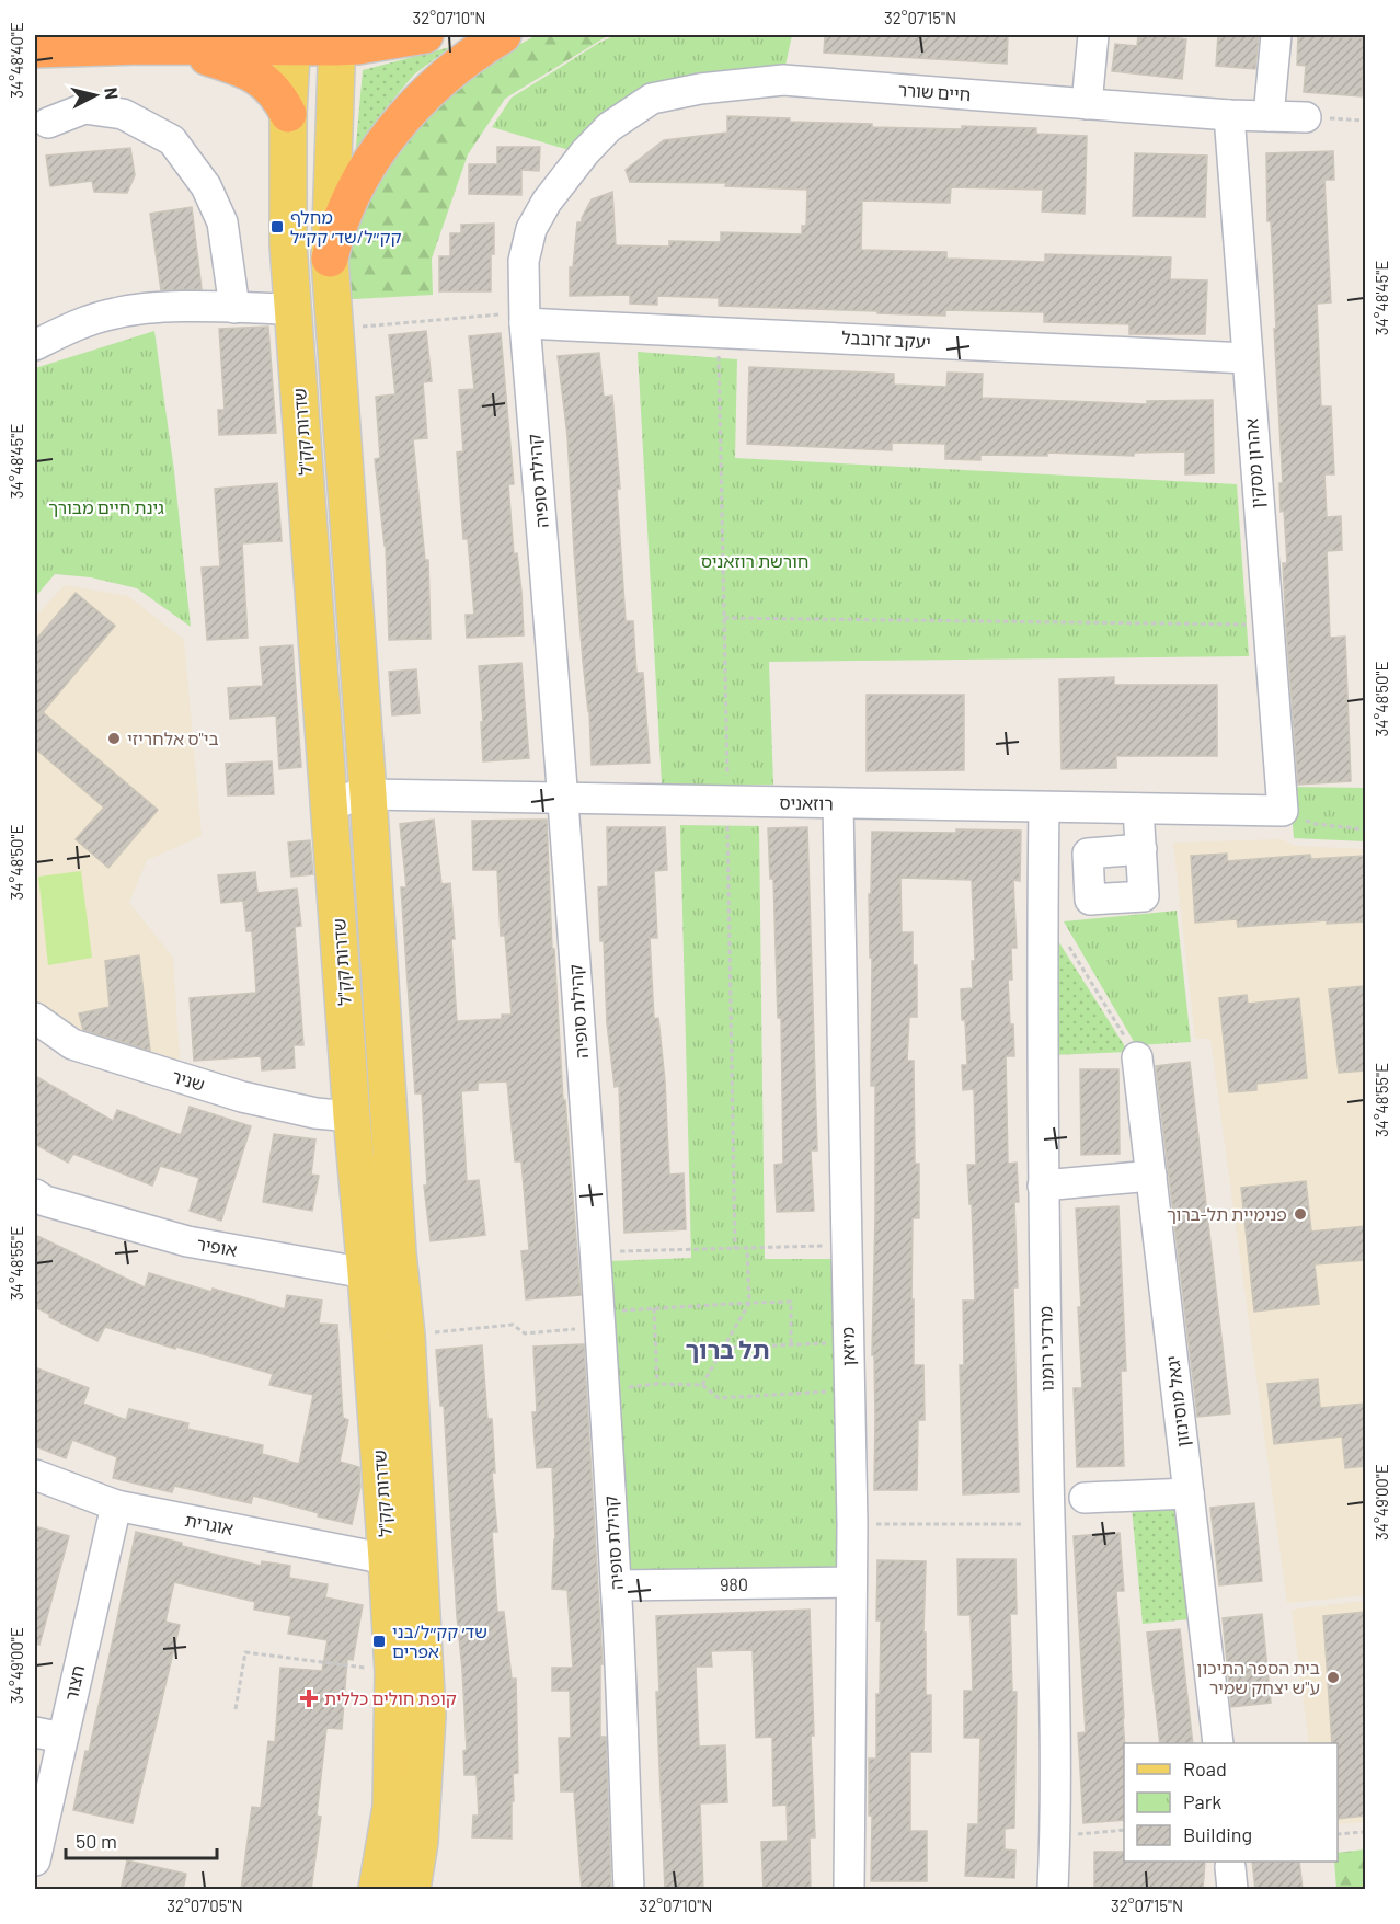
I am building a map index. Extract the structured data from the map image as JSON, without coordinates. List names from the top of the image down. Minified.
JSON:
{"streets":{"main road":["שדרות קק\"ל"],"street":["חיים שורר","יעקב זרובבל","אהרון מסקין","קהילת סופיה","רוזאניס","שניר","אופיר","מיזאן","מרדכי רומנו","יגאל מוסינזון","אוגרית","980","חצור"]},"crossings":[["חיים שורר","אהרון מסקין"],["חיים שורר","קהילת סופיה"],["יעקב זרובבל","אהרון מסקין"],["יעקב זרובבל","קהילת סופיה"],["שדרות קק\"ל","רוזאניס"],["שדרות קק\"ל","שניר"],["שדרות קק\"ל","אופיר"],["שדרות קק\"ל","אוגרית"],["אהרון מסקין","רוזאניס"],["קהילת סופיה","רוזאניס"],["קהילת סופיה","980"],["רוזאניס","מיזאן"],["רוזאניס","מרדכי רומנו"],["מיזאן","980"],["אוגרית","חצור"]],"districts":["תל ברוך"],"parks":["גינת חיים מבורך","חורשת רוזאניס"],"places":{"transit":["מחלף קק״ל/שד׳ קק״ל","שד׳ קק״ל/בני אפרים"],"other":["בי\"ס אלחריזי","פנימיית תל-ברוך","בית הספר התיכון ע\"ש יצחק שמיר"],"health":["קופת חולים כללית"]},"legend":["Road","Park","Building"],"scale_bar":"50 m","north":"right","coordinates":["32°07'10\"N","32°07'15\"N","34°48'40\"E","34°48'45\"E","34°48'50\"E","34°48'55\"E","34°49'00\"E","32°07'05\"N"]}
